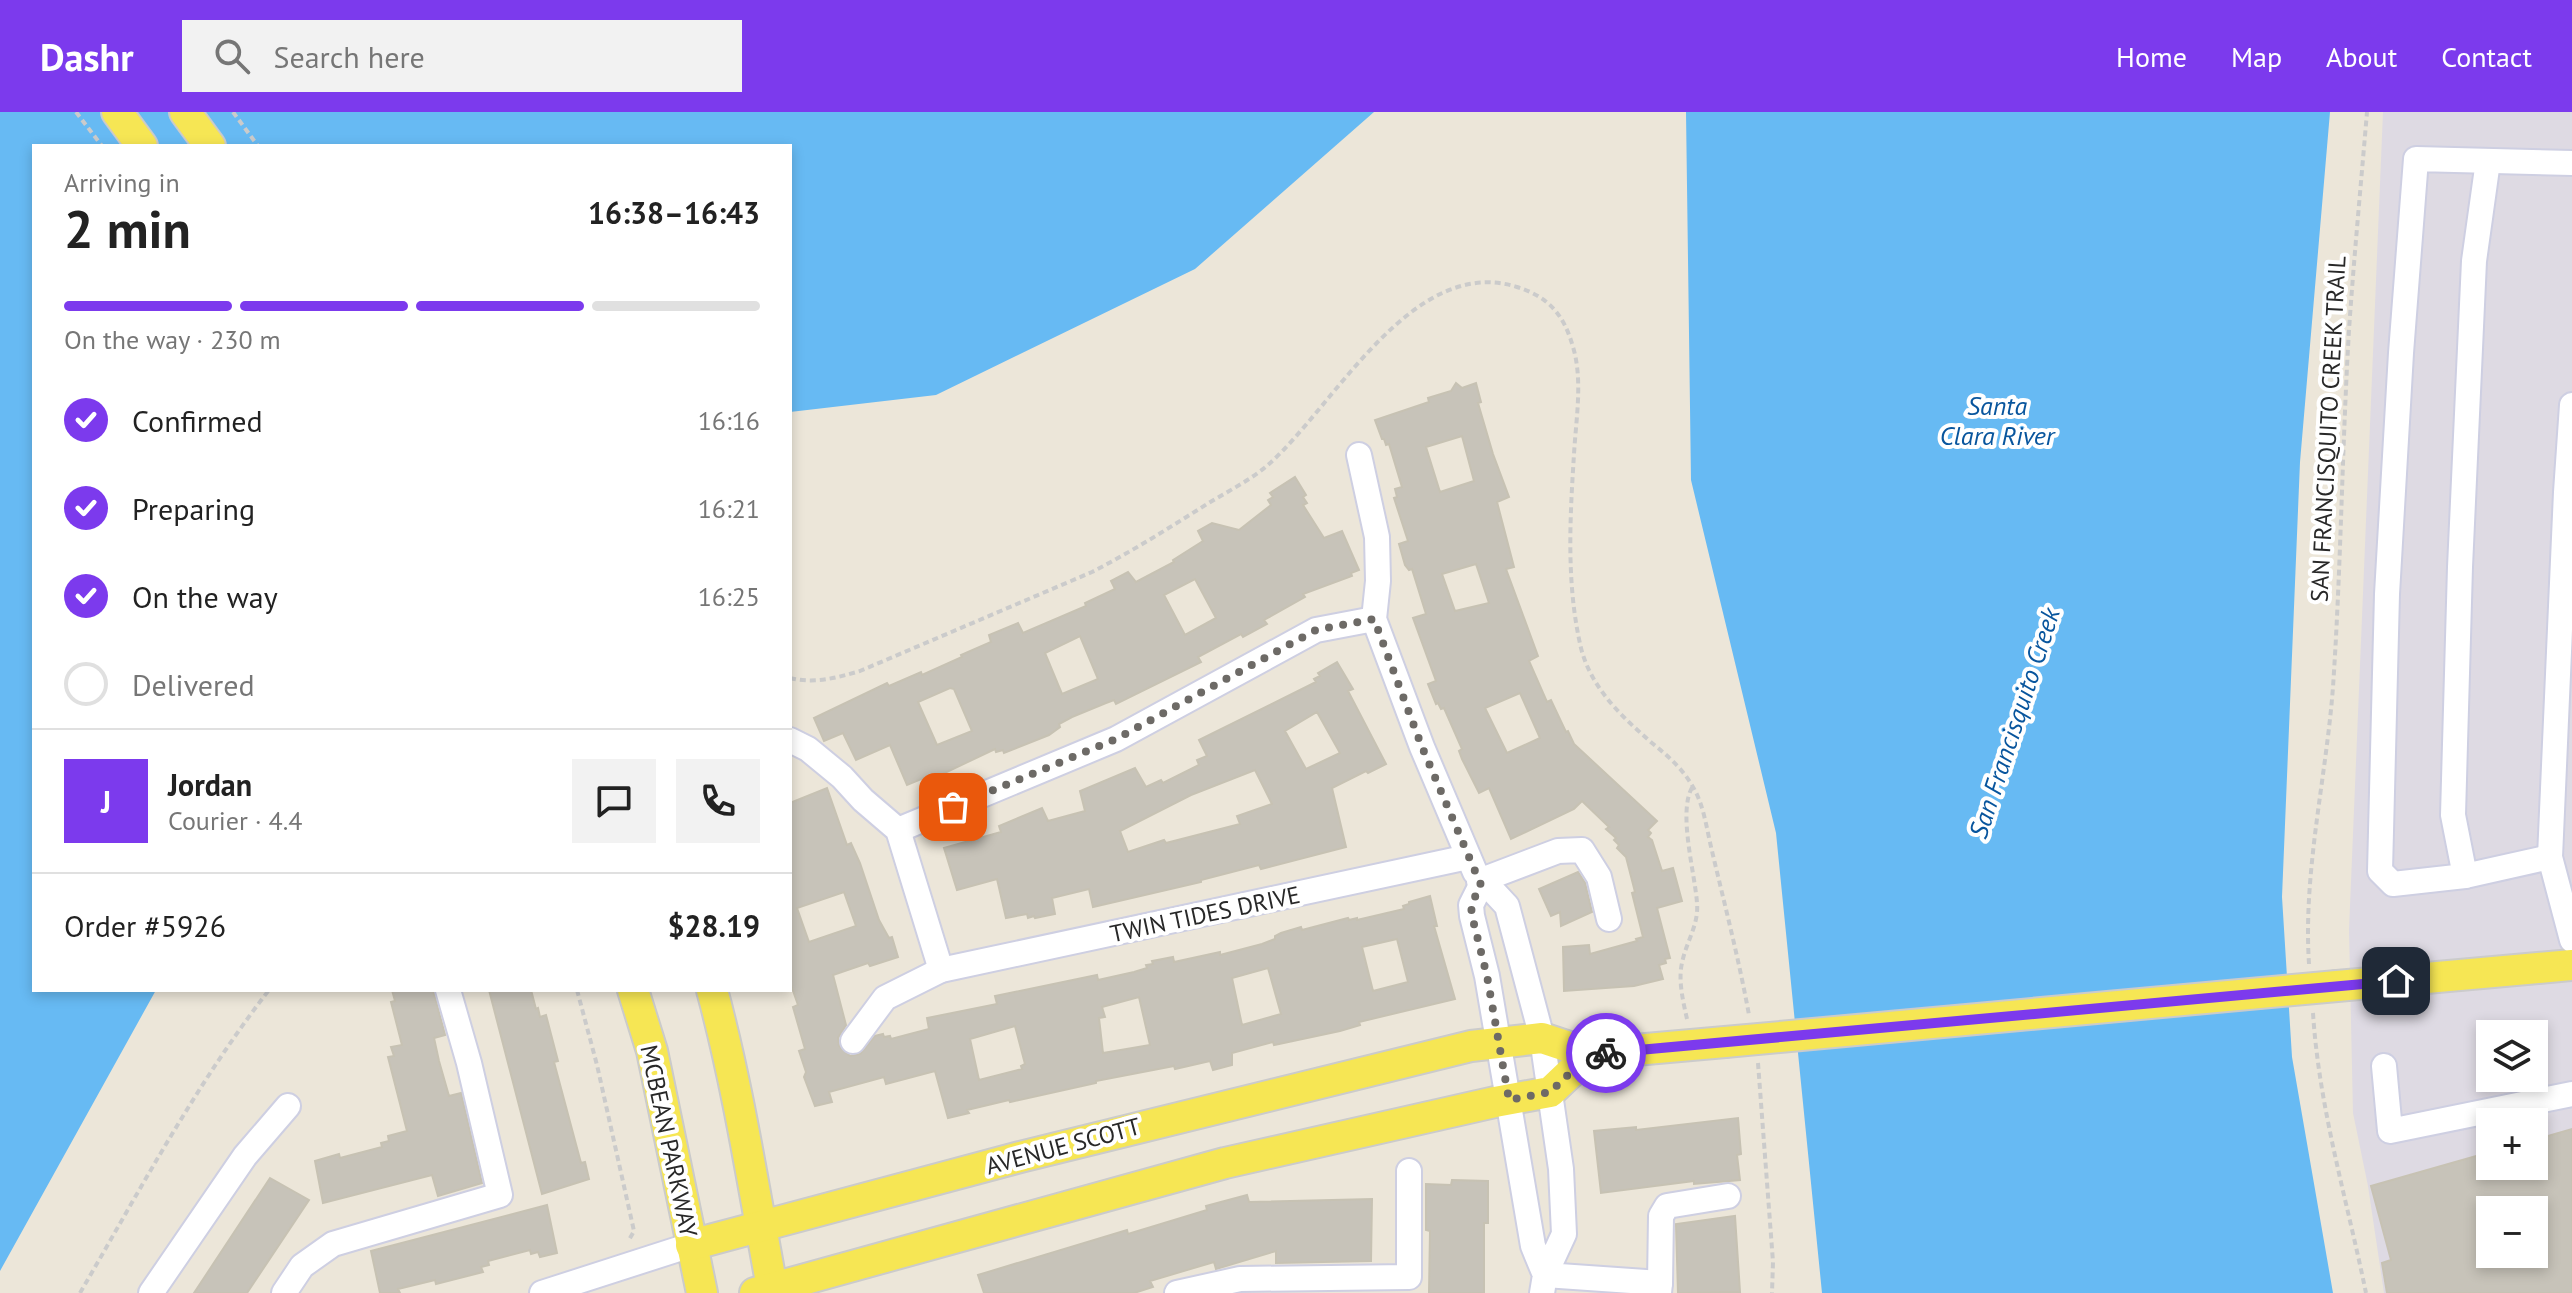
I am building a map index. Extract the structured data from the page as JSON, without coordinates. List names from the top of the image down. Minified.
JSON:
{"streets":{"main road":["MCBEAN PARKWAY","AVENUE SCOTT"],"street":["TWIN TIDES DRIVE"],"path":["SAN FRANCISQUITO CREEK TRAIL"]},"crossings":[["MCBEAN PARKWAY","AVENUE SCOTT"]],"water":["Santa Clara River","San Francisquito Creek"],"page":{"header":"Dashr","search":"Search here","nav":["Home","Map","About","Contact"],"heading":["2 min","Arriving in","16:38–16:43"],"panel":["Jordan","Courier · 4.4","Order #5926","$28.19"],"bar":"On the way · 230 m","list":[["Confirmed","16:16"],["Preparing","16:21"],["On the way","16:25"],"Delivered"],"round":"J","map_buttons":["+","−"]}}
